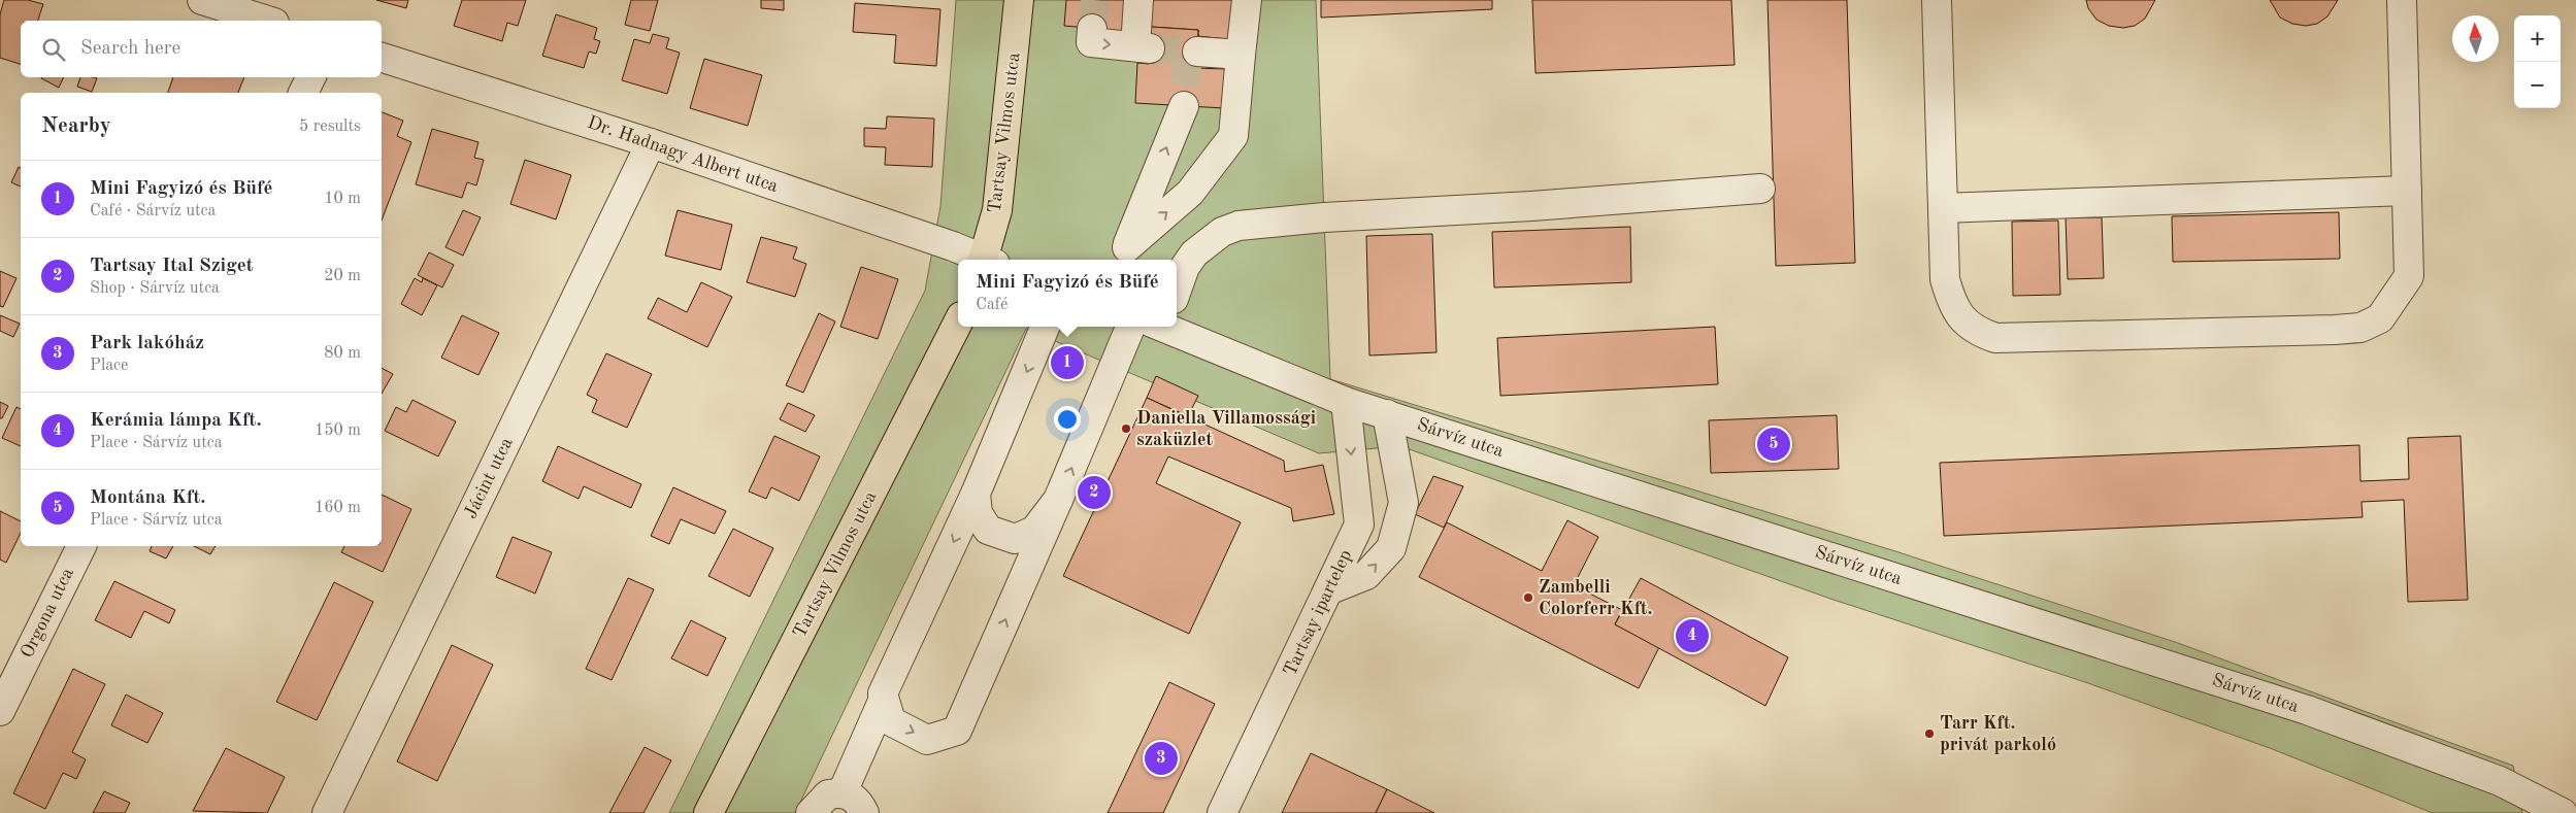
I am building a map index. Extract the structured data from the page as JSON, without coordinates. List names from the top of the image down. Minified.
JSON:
{"streets":{"main road":["Tartsay Vilmos utca"],"street":["Dr. Hadnagy Albert utca","Sárvíz utca","Jácint utca","Orgona utca","Tartsay ipartelep"]},"crossings":[["Dr. Hadnagy Albert utca","Jácint utca"],["Sárvíz utca","Tartsay ipartelep"]],"one_way":["Tartsay ipartelep"],"places":["Daniella Villamossági szaküzlet","Zambelli Colorferr Kft.","Tarr Kft. privát parkoló"],"north":"top","page":{"map_buttons":["+","−"],"search":"Search here","heading":["Nearby","5 results"],"list":[{"mark":"1","name":"Mini Fagyizó és Büfé","note":"Café · Sárvíz utca","value":"10 m"},{"mark":"2","name":"Tartsay Ital Sziget","note":"Shop · Sárvíz utca","value":"20 m"},{"mark":"3","name":"Park lakóház","note":"Place","value":"80 m"},{"mark":"4","name":"Kerámia lámpa Kft.","note":"Place · Sárvíz utca","value":"150 m"},{"mark":"5","name":"Montána Kft.","note":"Place · Sárvíz utca","value":"160 m"}],"popup":["Mini Fagyizó és Büfé","Café"],"pins":["1","5","2","4","3"]}}
